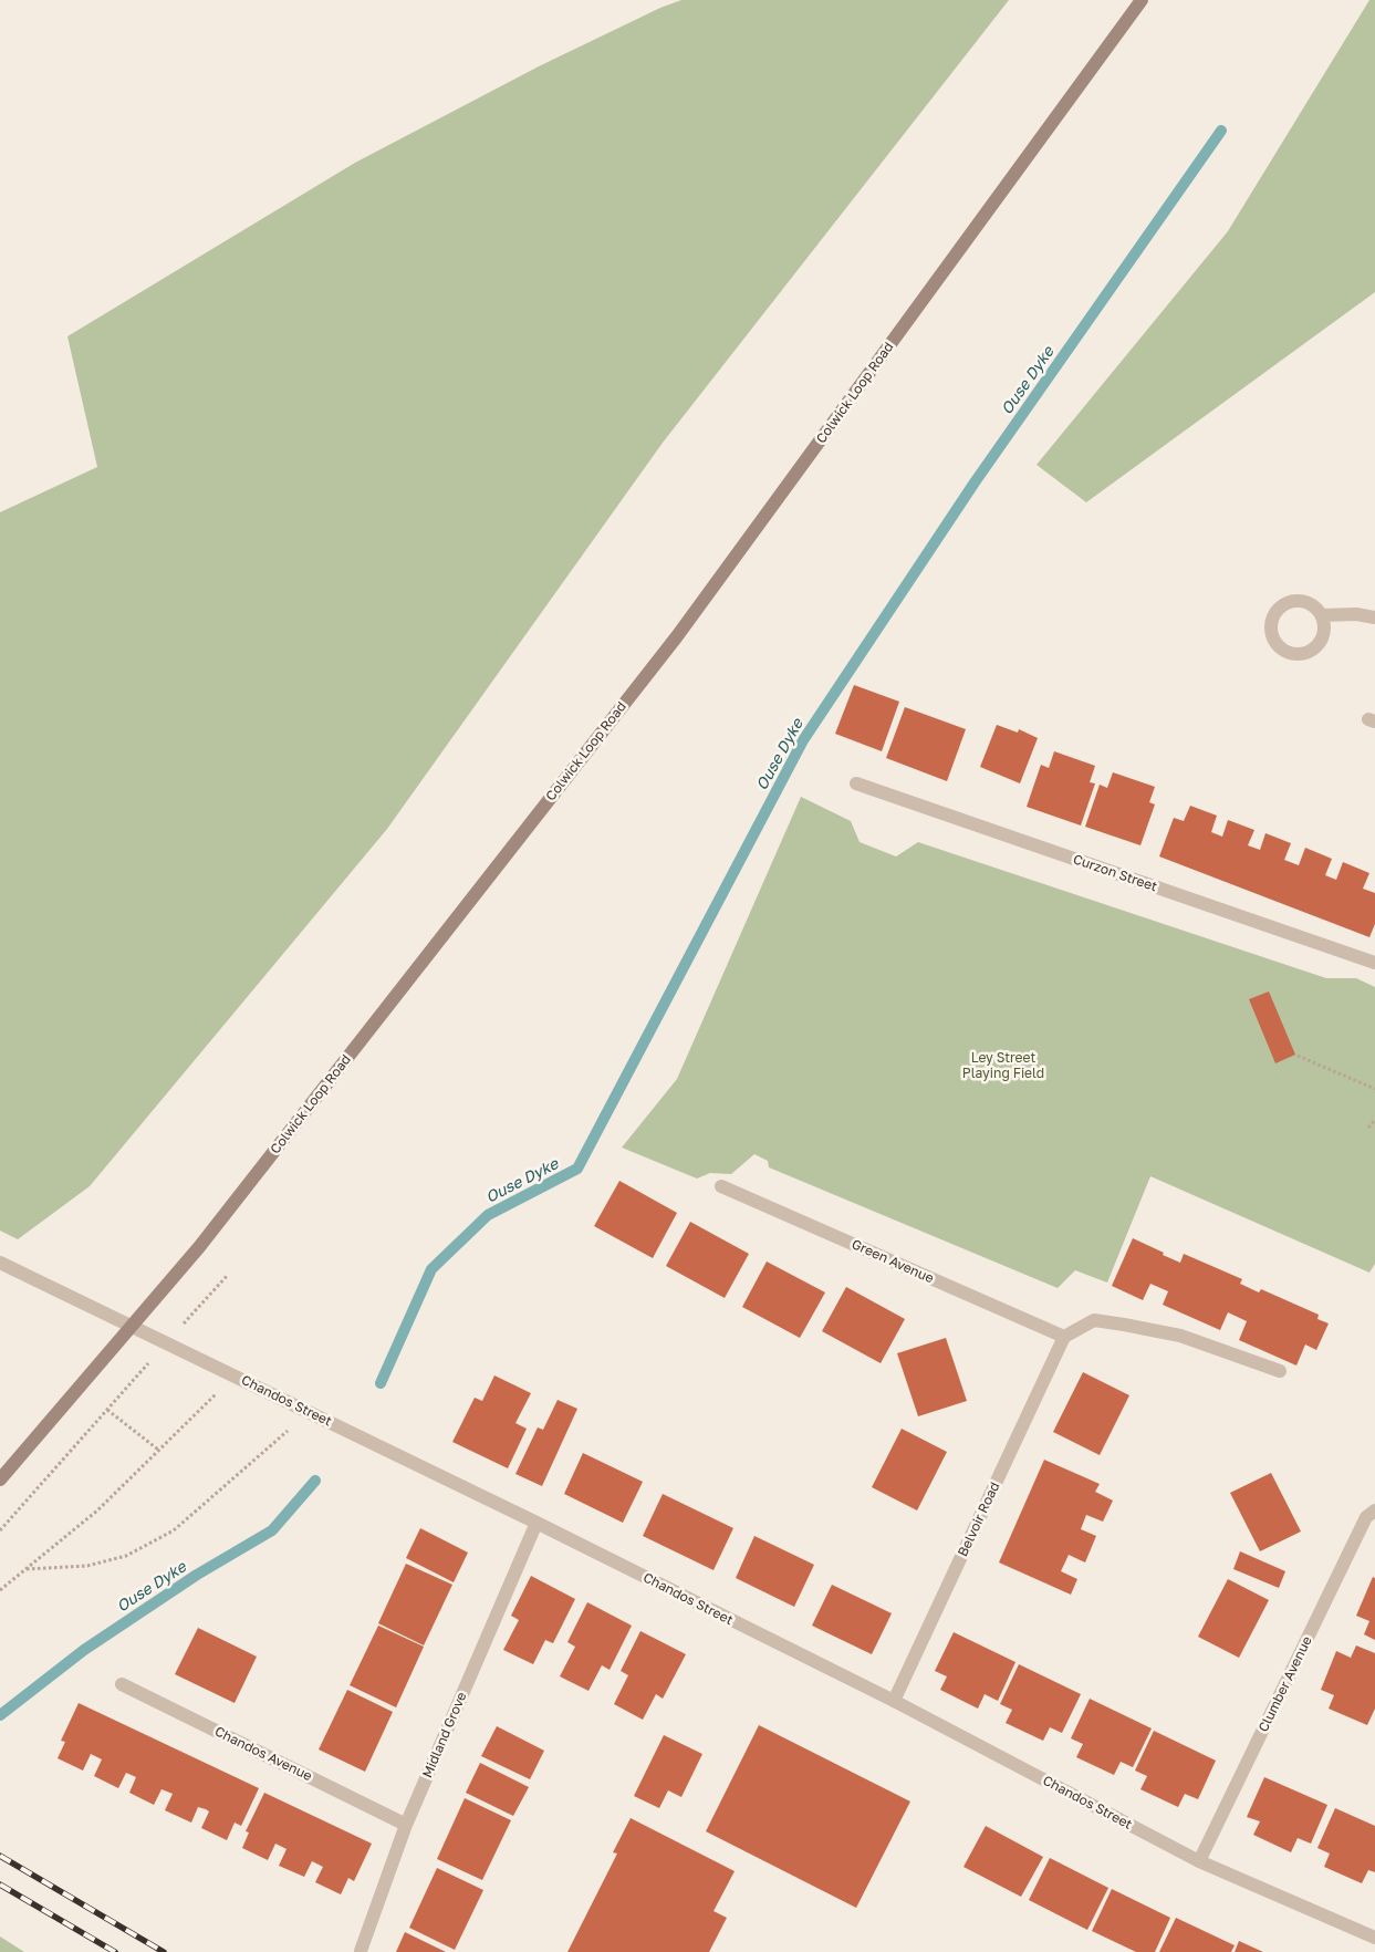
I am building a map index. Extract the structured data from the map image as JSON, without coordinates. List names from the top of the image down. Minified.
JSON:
{"streets":{"main road":["Colwick Loop Road"],"street":["Curzon Street","Green Avenue","Chandos Street","Belvoir Road","Clumber Avenue","Midland Grove","Chandos Avenue"]},"crossings":[["Green Avenue","Belvoir Road"],["Chandos Street","Belvoir Road"],["Chandos Street","Clumber Avenue"],["Chandos Street","Midland Grove"],["Midland Grove","Chandos Avenue"]],"water":["Ouse Dyke"],"parks":["Ley Street Playing Field"]}
